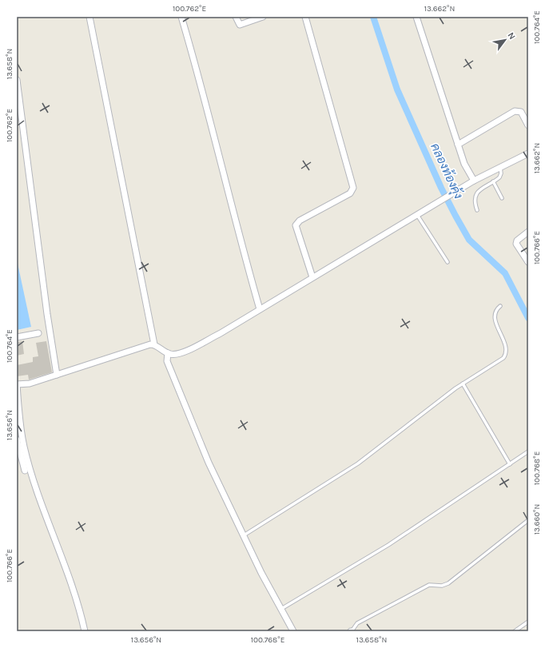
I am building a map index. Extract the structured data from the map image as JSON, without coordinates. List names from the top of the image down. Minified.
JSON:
{"water":["คลองท้องคุ้ง"],"north":"top right","coordinates":["100.762°E","13.662°N","100.764°E","13.658°N","100.766°E","13.656°N","100.768°E","13.660°N"]}
